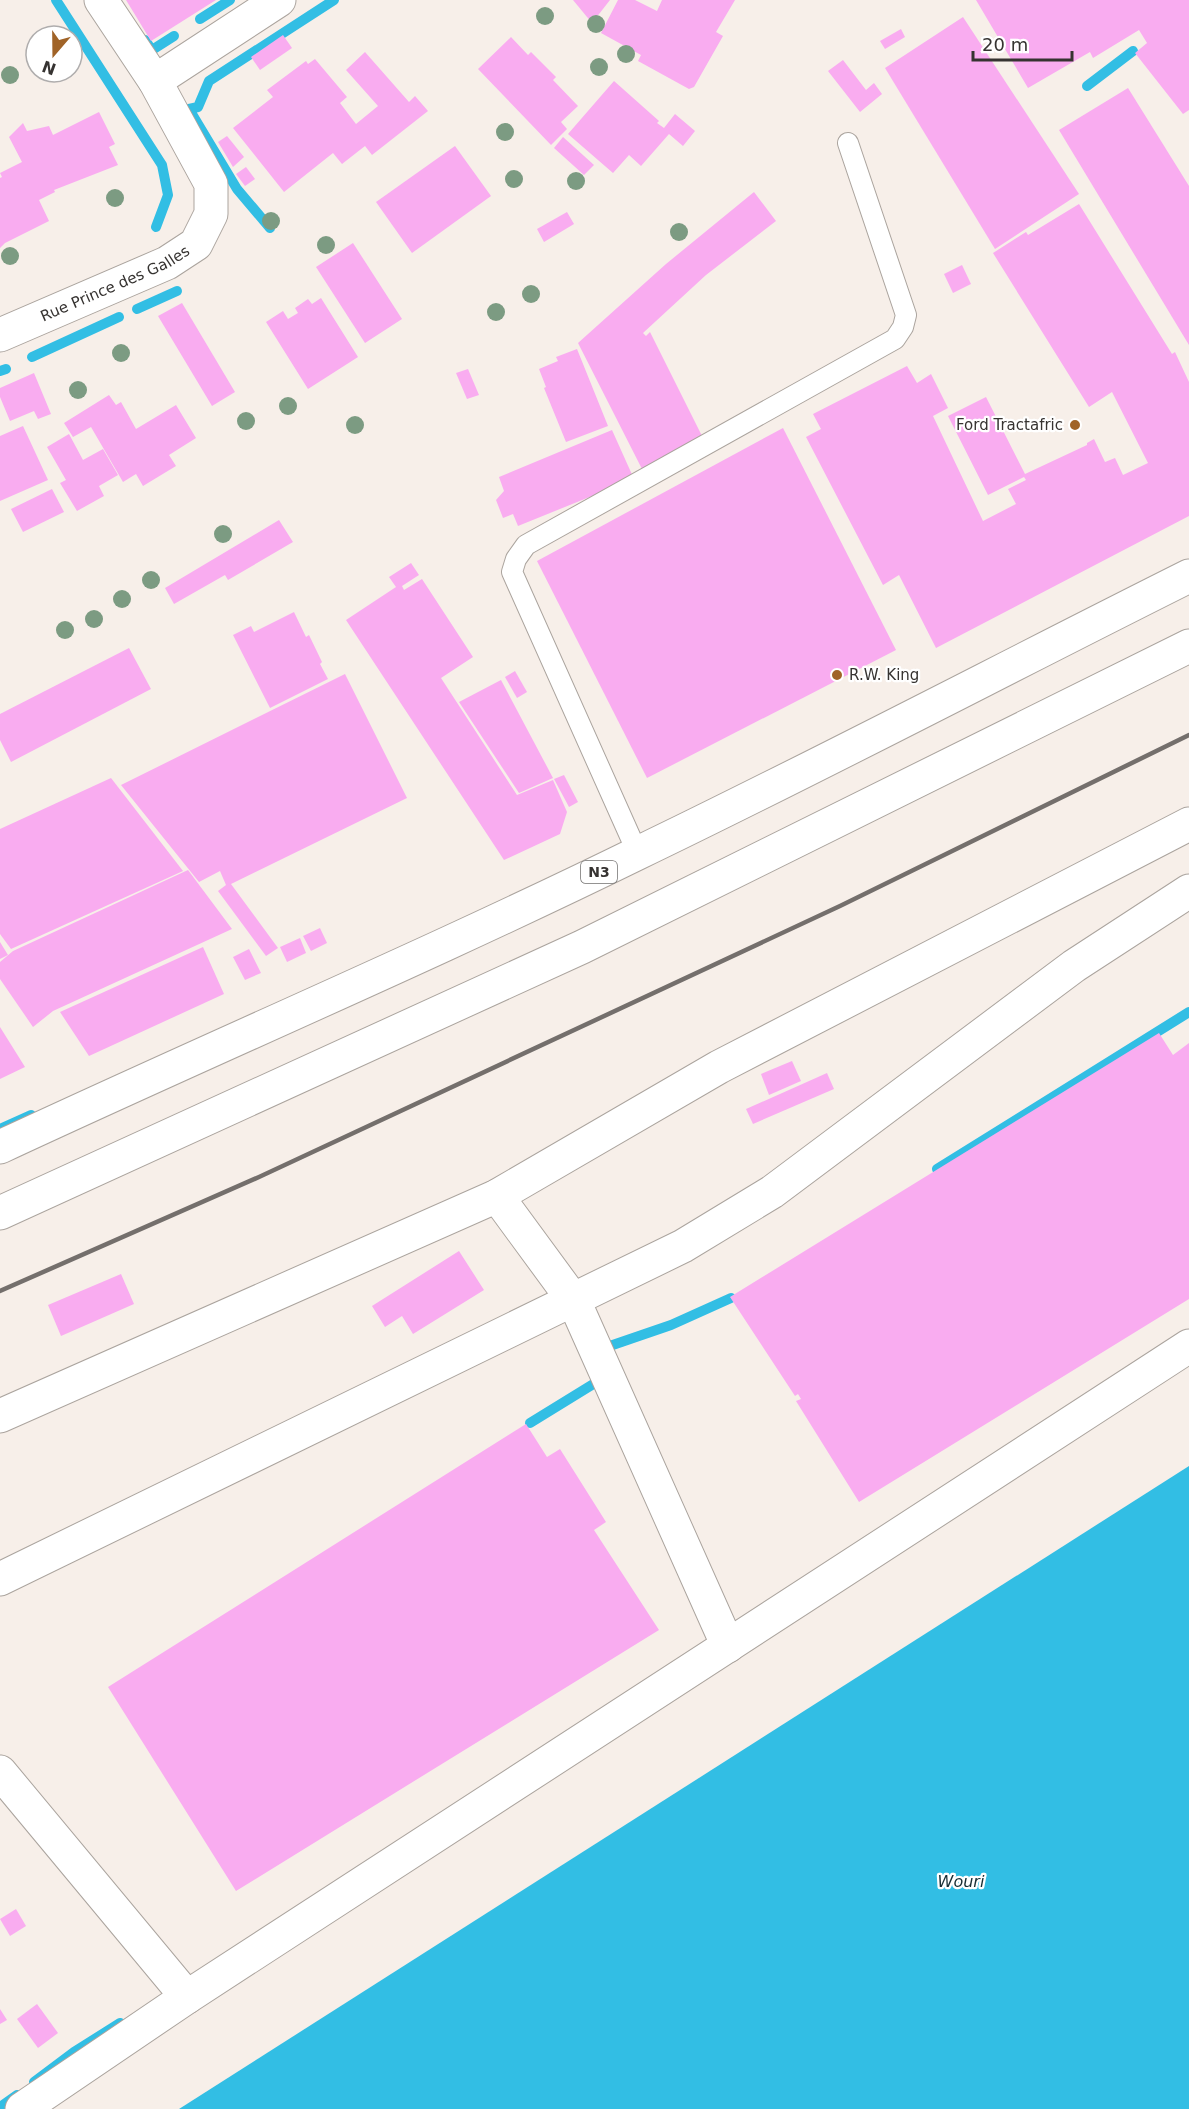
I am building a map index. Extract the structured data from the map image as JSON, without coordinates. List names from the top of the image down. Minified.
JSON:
{"streets":{"main road":["Rue Prince des Galles","N3"]},"water":["Wouri"],"places":["Ford Tractafric","R.W. King"],"scale_bar":"20 m","north":"bottom"}
